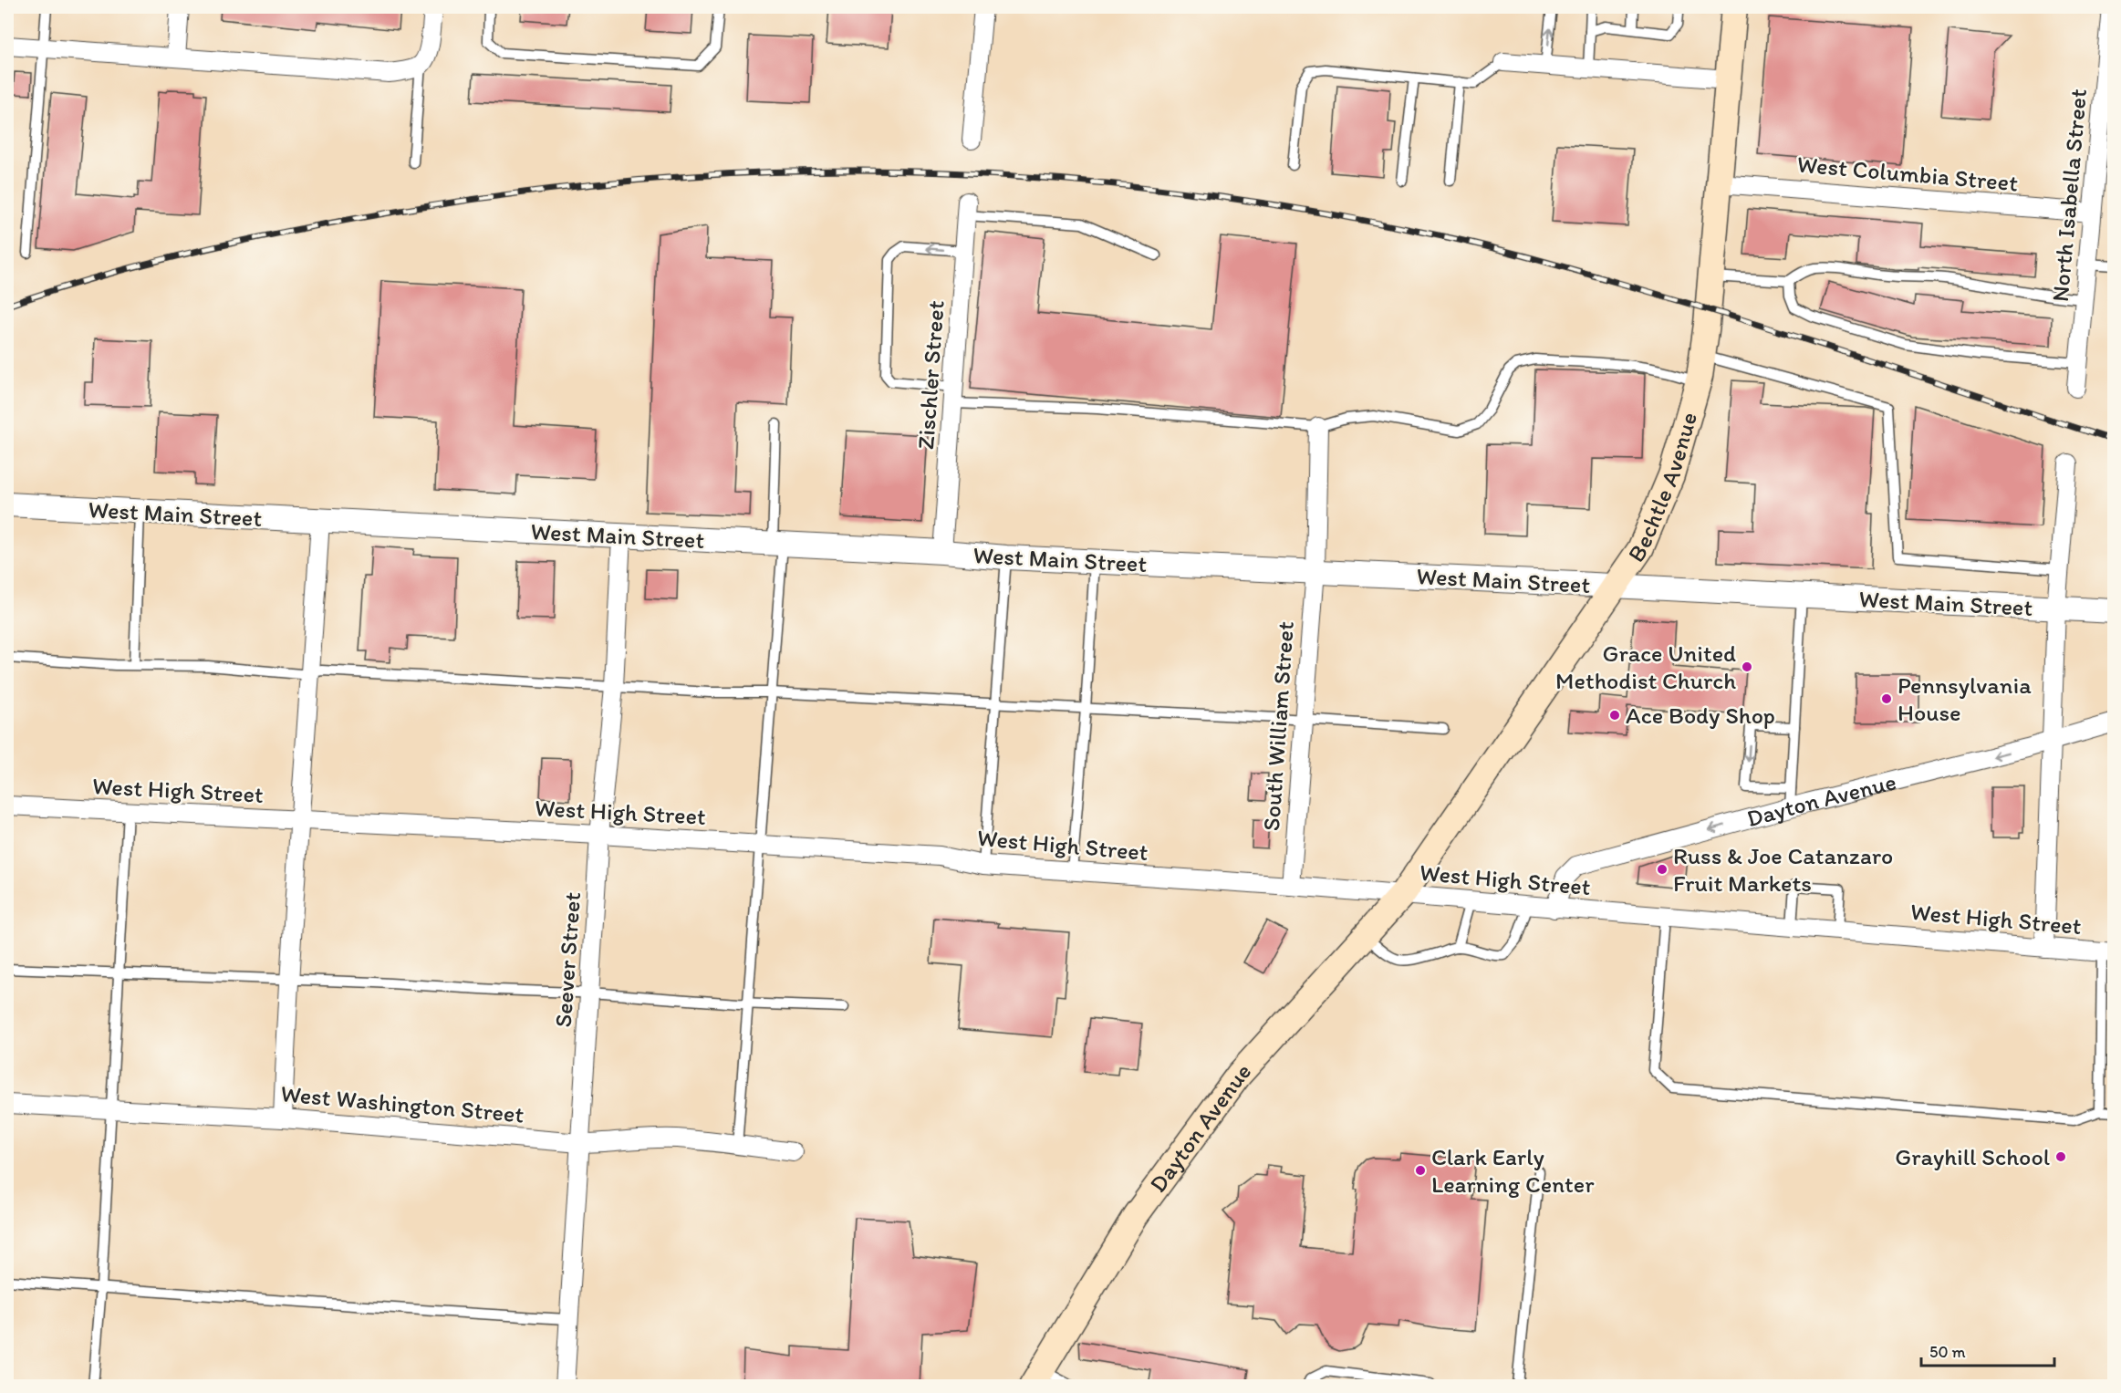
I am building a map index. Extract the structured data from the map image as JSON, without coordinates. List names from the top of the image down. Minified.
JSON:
{"streets":{"main road":["Bechtle Avenue","Dayton Avenue"],"street":["West Columbia Street","North Isabella Street","Zischler Street","West Main Street","South William Street","West High Street","Seever Street","West Washington Street"]},"crossings":[["West Columbia Street","North Isabella Street"],["West Columbia Street","Bechtle Avenue"],["Zischler Street","West Main Street"],["Bechtle Avenue","West Main Street"],["Bechtle Avenue","West High Street"],["Bechtle Avenue","Dayton Avenue"],["West Main Street","South William Street"],["West Main Street","Seever Street"],["South William Street","West High Street"],["West High Street","Dayton Avenue"],["West High Street","Seever Street"],["Seever Street","West Washington Street"]],"one_way":["Dayton Avenue"],"places":["Grace United Methodist Church","Pennsylvania House","Ace Body Shop","Russ & Joe Catanzaro Fruit Markets","Grayhill School","Clark Early Learning Center"],"scale_bar":"50 m"}
